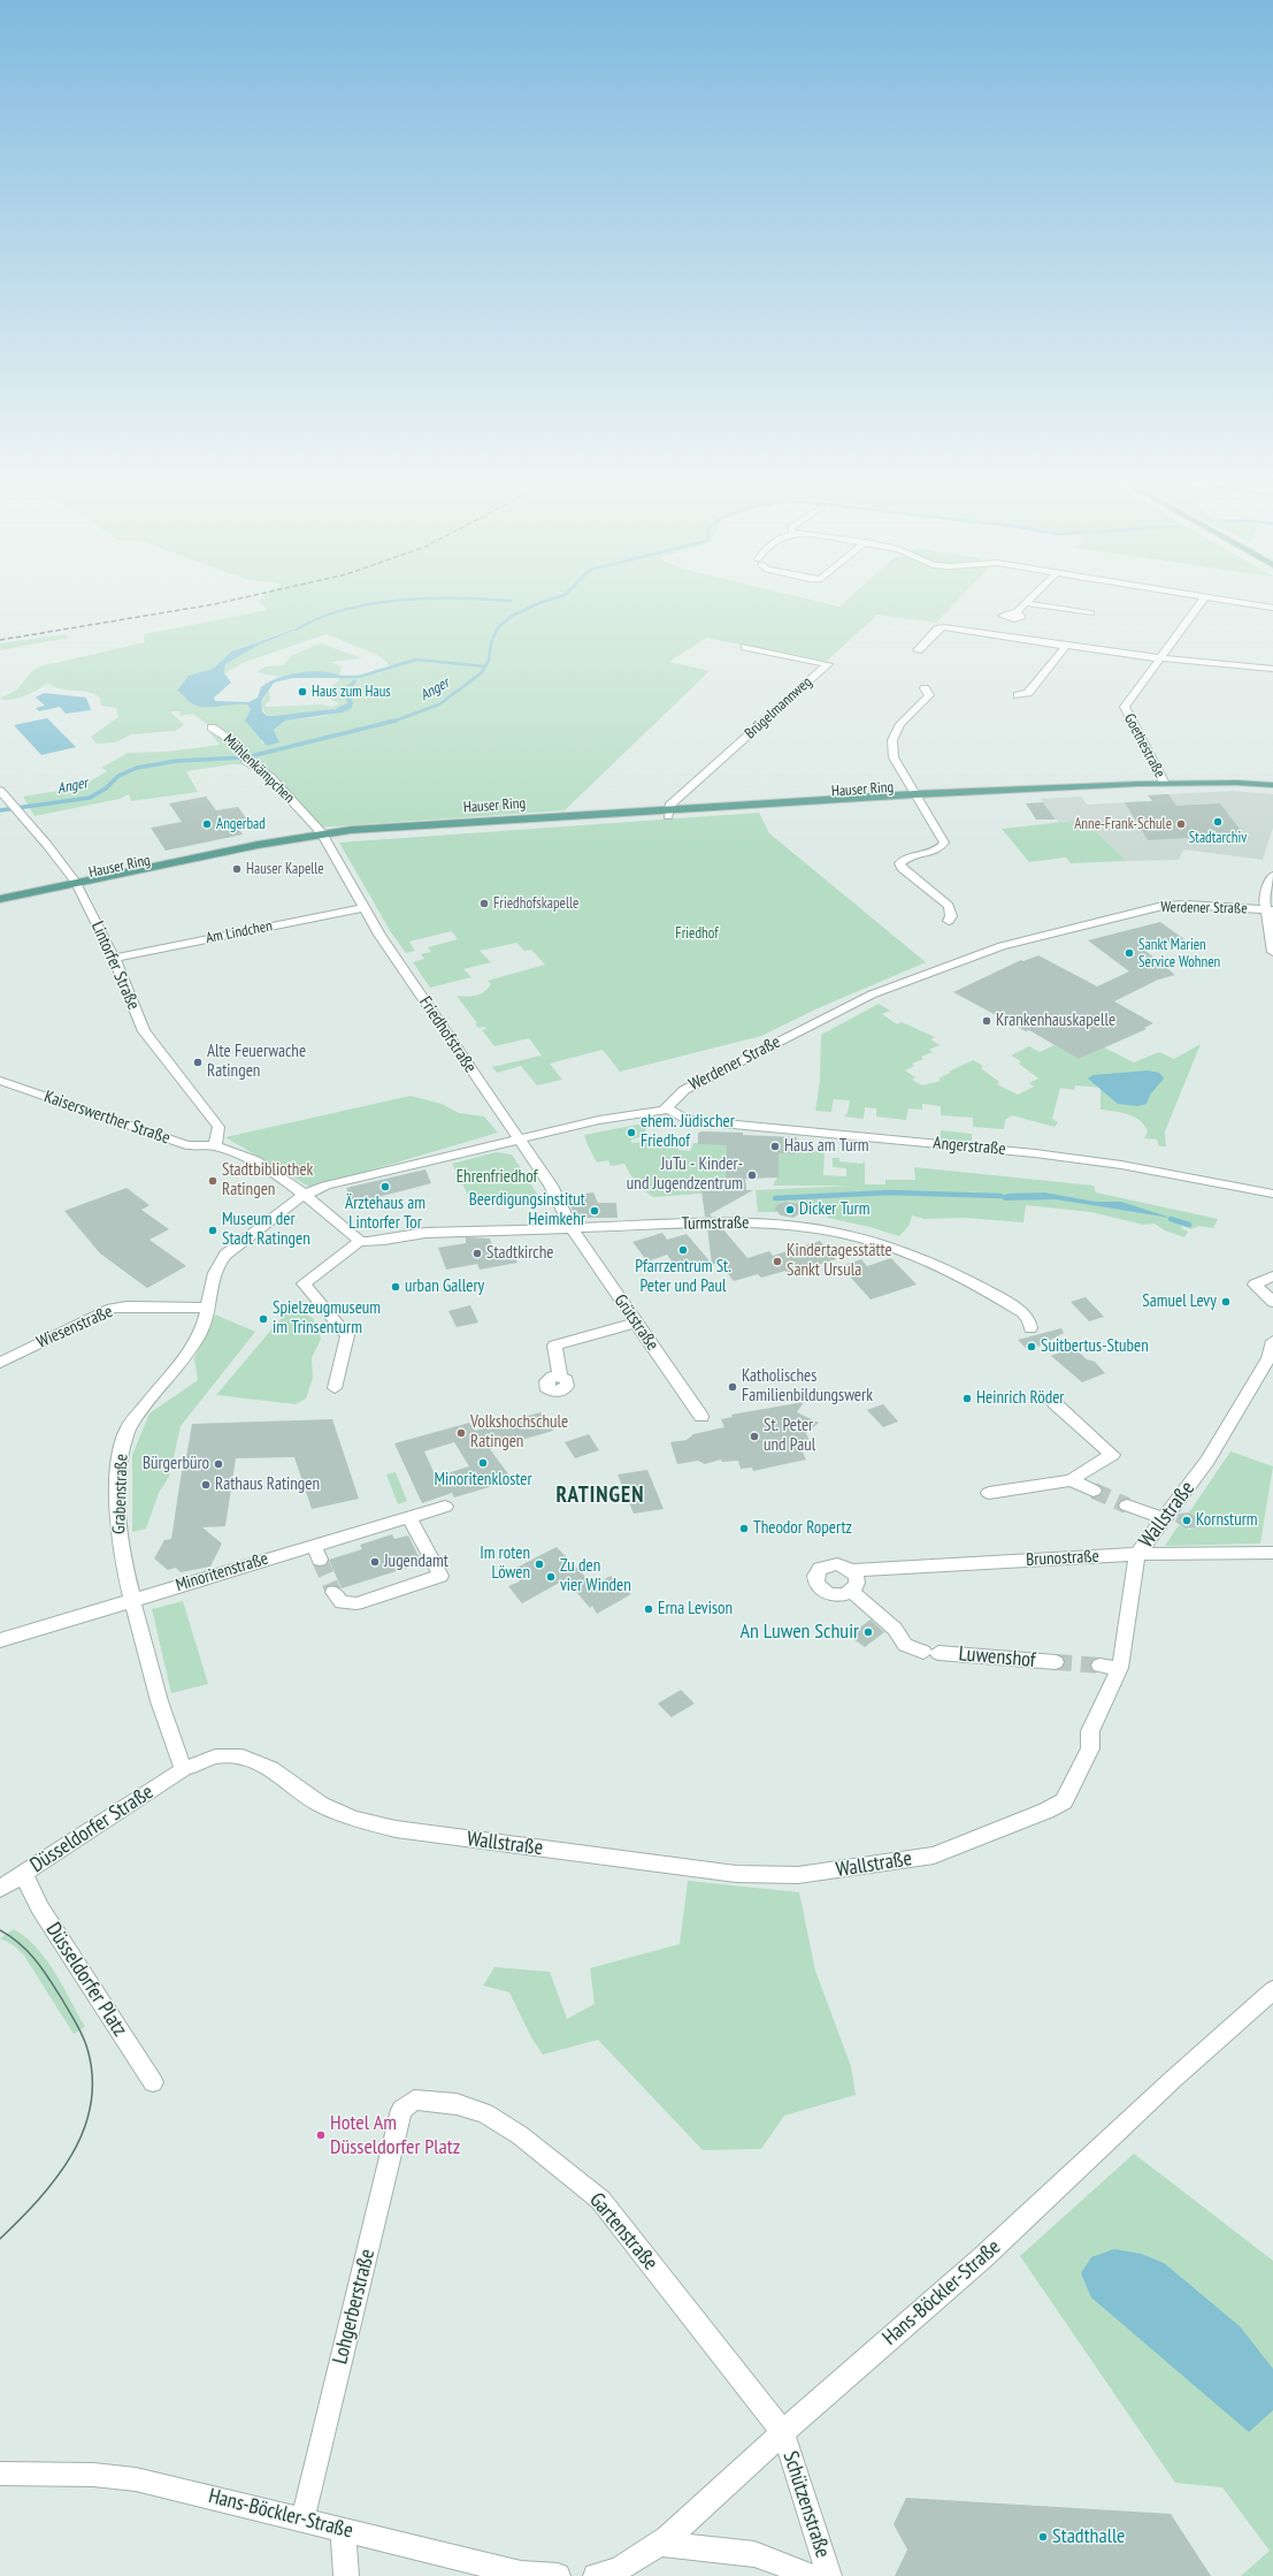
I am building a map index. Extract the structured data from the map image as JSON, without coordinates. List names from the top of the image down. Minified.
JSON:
{"streets":{"main road":["Hauser Ring"],"street":["Brügelmannweg","Goethestraße","Mühlenkämpchen","Werdener Straße","Am Lindchen","Lintorfer Straße","Friedhofstraße","Kaiserswerther Straße","Angerstraße","Turmstraße","Grütstraße","Wiesenstraße","Grabenstraße","Wallstraße","Brunostraße","Minoritenstraße","Luwenshof","Düsseldorfer Straße","Düsseldorfer Platz","Gartenstraße","Hans-Böckler-Straße","Lohgerberstraße","Schützenstraße"]},"crossings":[["Brügelmannweg","Hauser Ring"],["Goethestraße","Hauser Ring"],["Mühlenkämpchen","Hauser Ring"],["Mühlenkämpchen","Friedhofstraße"],["Hauser Ring","Lintorfer Straße"],["Hauser Ring","Friedhofstraße"],["Werdener Straße","Angerstraße"],["Am Lindchen","Lintorfer Straße"],["Am Lindchen","Friedhofstraße"],["Lintorfer Straße","Kaiserswerther Straße"],["Friedhofstraße","Turmstraße"],["Friedhofstraße","Grütstraße"],["Turmstraße","Grütstraße"],["Wiesenstraße","Grabenstraße"],["Grabenstraße","Wallstraße"],["Grabenstraße","Minoritenstraße"],["Grabenstraße","Düsseldorfer Straße"],["Wallstraße","Brunostraße"],["Wallstraße","Düsseldorfer Straße"],["Brunostraße","Luwenshof"],["Düsseldorfer Straße","Düsseldorfer Platz"],["Gartenstraße","Hans-Böckler-Straße"],["Gartenstraße","Lohgerberstraße"],["Gartenstraße","Schützenstraße"],["Hans-Böckler-Straße","Lohgerberstraße"],["Hans-Böckler-Straße","Schützenstraße"]],"districts":["RATINGEN"],"water":["Anger"],"parks":["Friedhof","Ehrenfriedhof"],"places":["Haus zum Haus","Stadtarchiv","Angerbad","Anne-Frank-Schule","Hauser Kapelle","Friedhofskapelle","Sankt Marien Service Wohnen","Krankenhauskapelle","Alte Feuerwache Ratingen","ehem. Jüdischer Friedhof","Haus am Turm","JuTu - Kinder- und Jugendzentrum","Stadtbibliothek Ratingen","Ärztehaus am Lintorfer Tor","Dicker Turm","Beerdigungsinstitut Heimkehr","Museum der Stadt Ratingen","Pfarrzentrum St. Peter und Paul","Stadtkirche","Kindertagesstätte Sankt Ursula","urban Gallery","Samuel Levy","Spielzeugmuseum im Trinsenturm","Suitbertus-Stuben","Katholisches Familienbildungswerk","Heinrich Röder","Volkshochschule Ratingen","St. Peter und Paul","Minoritenkloster","Bürgerbüro","Rathaus Ratingen","Kornsturm","Theodor Ropertz","Jugendamt","Im roten Löwen","Zu den vier Winden","Erna Levison","An Luwen Schuir","Hotel Am Düsseldorfer Platz","Stadthalle"]}
